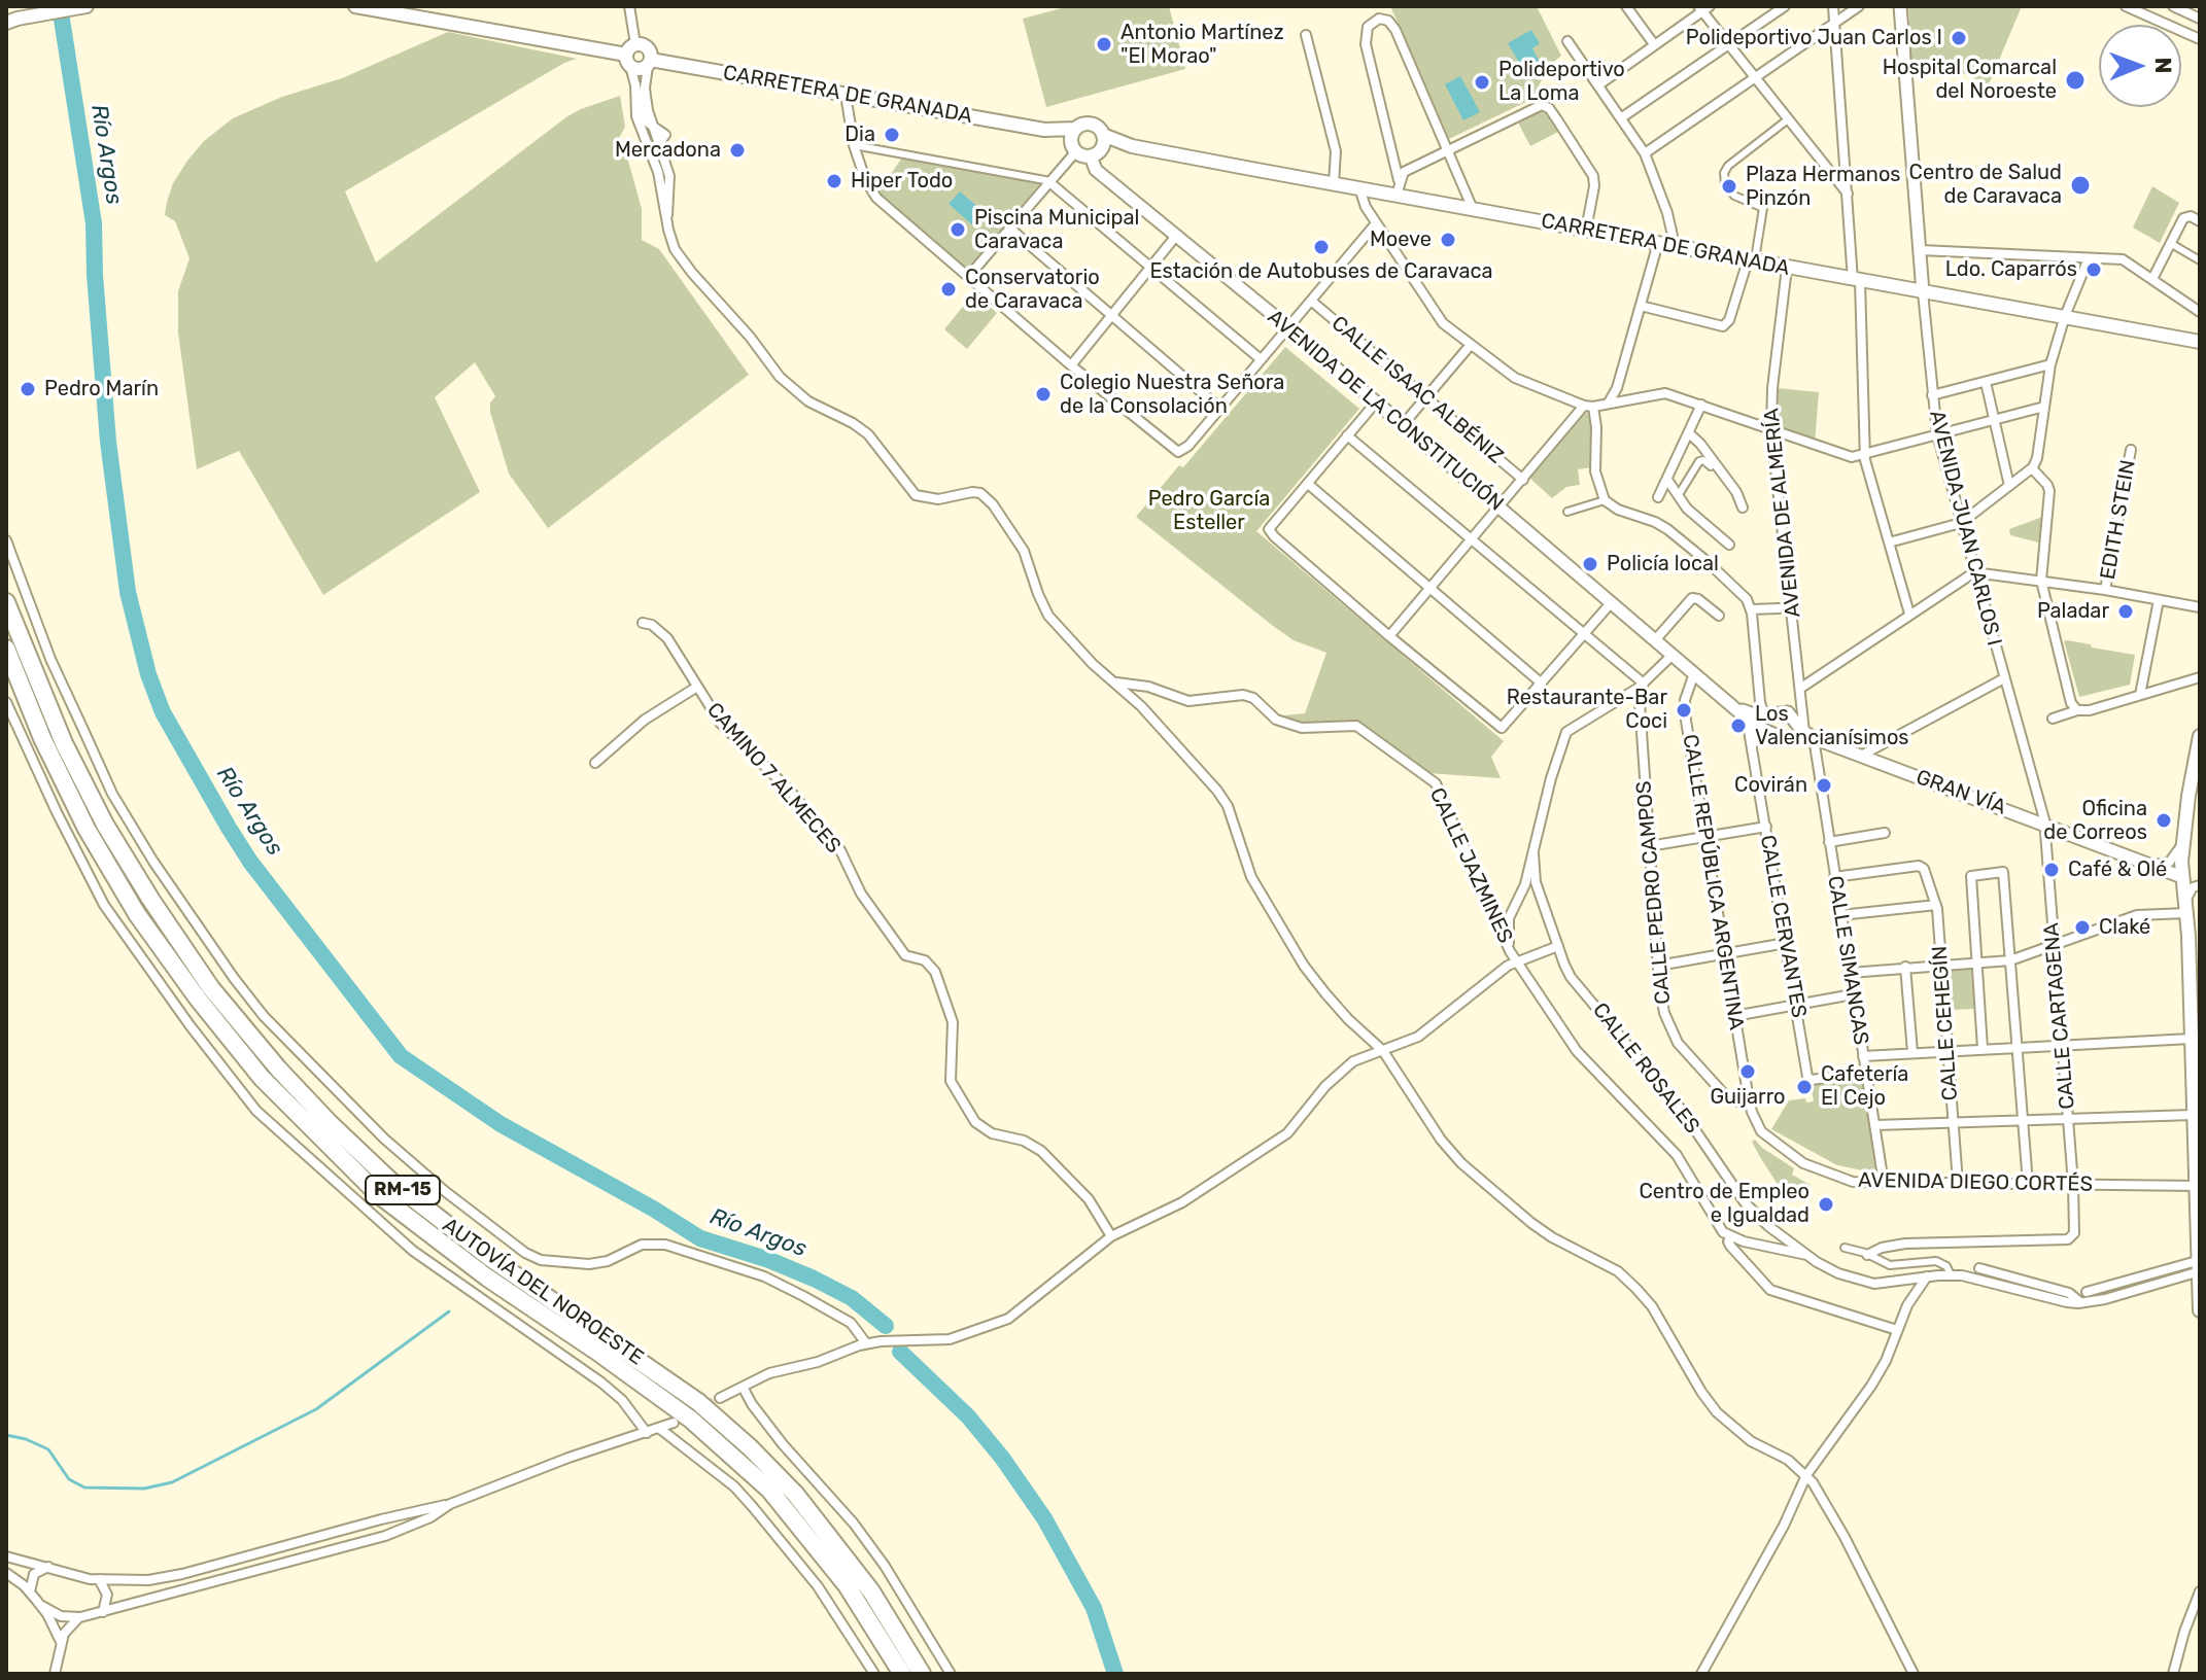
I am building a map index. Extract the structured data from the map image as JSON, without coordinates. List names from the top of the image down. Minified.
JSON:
{"streets":{"highway":["RM-15","AUTOVÍA DEL NOROESTE"],"main road":["CARRETERA DE GRANADA"],"street":["CALLE ISAAC ALBÉNIZ","AVENIDA DE LA CONSTITUCIÓN","AVENIDA DE ALMERÍA","EDITH STEIN","AVENIDA JUAN CARLOS I","CAMINO 7 ALMECES","GRAN VÍA","CALLE JAZMINES","CALLE REPÚBLICA ARGENTINA","CALLE PEDRO CAMPOS","CALLE CERVANTES","CALLE SIMANCAS","CALLE CARTAGENA","CALLE CEHEGÍN","CALLE ROSALES","AVENIDA DIEGO CORTÉS"]},"crossings":[["CARRETERA DE GRANADA","AVENIDA DE LA CONSTITUCIÓN"],["CARRETERA DE GRANADA","AVENIDA DE ALMERÍA"],["CARRETERA DE GRANADA","AVENIDA JUAN CARLOS I"],["AVENIDA DE LA CONSTITUCIÓN","AVENIDA DE ALMERÍA"],["AVENIDA DE LA CONSTITUCIÓN","GRAN VÍA"],["AVENIDA DE LA CONSTITUCIÓN","CALLE REPÚBLICA ARGENTINA"],["AVENIDA DE LA CONSTITUCIÓN","CALLE CERVANTES"],["AVENIDA DE LA CONSTITUCIÓN","CALLE SIMANCAS"],["AVENIDA DE ALMERÍA","GRAN VÍA"],["AVENIDA DE ALMERÍA","CALLE SIMANCAS"],["AVENIDA JUAN CARLOS I","GRAN VÍA"],["AVENIDA JUAN CARLOS I","CALLE CARTAGENA"],["GRAN VÍA","CALLE SIMANCAS"],["GRAN VÍA","CALLE CARTAGENA"],["CALLE REPÚBLICA ARGENTINA","CALLE PEDRO CAMPOS"],["CALLE REPÚBLICA ARGENTINA","AVENIDA DIEGO CORTÉS"],["CALLE PEDRO CAMPOS","AVENIDA DIEGO CORTÉS"],["CALLE CERVANTES","CALLE SIMANCAS"],["CALLE SIMANCAS","CALLE CEHEGÍN"],["CALLE SIMANCAS","AVENIDA DIEGO CORTÉS"],["CALLE CARTAGENA","AVENIDA DIEGO CORTÉS"],["CALLE CEHEGÍN","AVENIDA DIEGO CORTÉS"]],"water":["Río Argos"],"parks":["Pedro García Esteller"],"places":["Polideportivo Juan Carlos I","Antonio Martínez \"El Morao\"","Hospital Comarcal del Noroeste","Polideportivo La Loma","Dia","Mercadona","Hiper Todo","Centro de Salud de Caravaca","Plaza Hermanos Pinzón","Piscina Municipal Caravaca","Moeve","Estación de Autobuses de Caravaca","Ldo. Caparrós","Conservatorio de Caravaca","Pedro Marín","Colegio Nuestra Señora de la Consolación","Policía local","Paladar","Restaurante-Bar Coci","Los Valencianísimos","Covirán","Oficina de Correos","Café & Olé","Claké","Guijarro","Cafetería El Cejo","Centro de Empleo e Igualdad"],"north":"right"}
